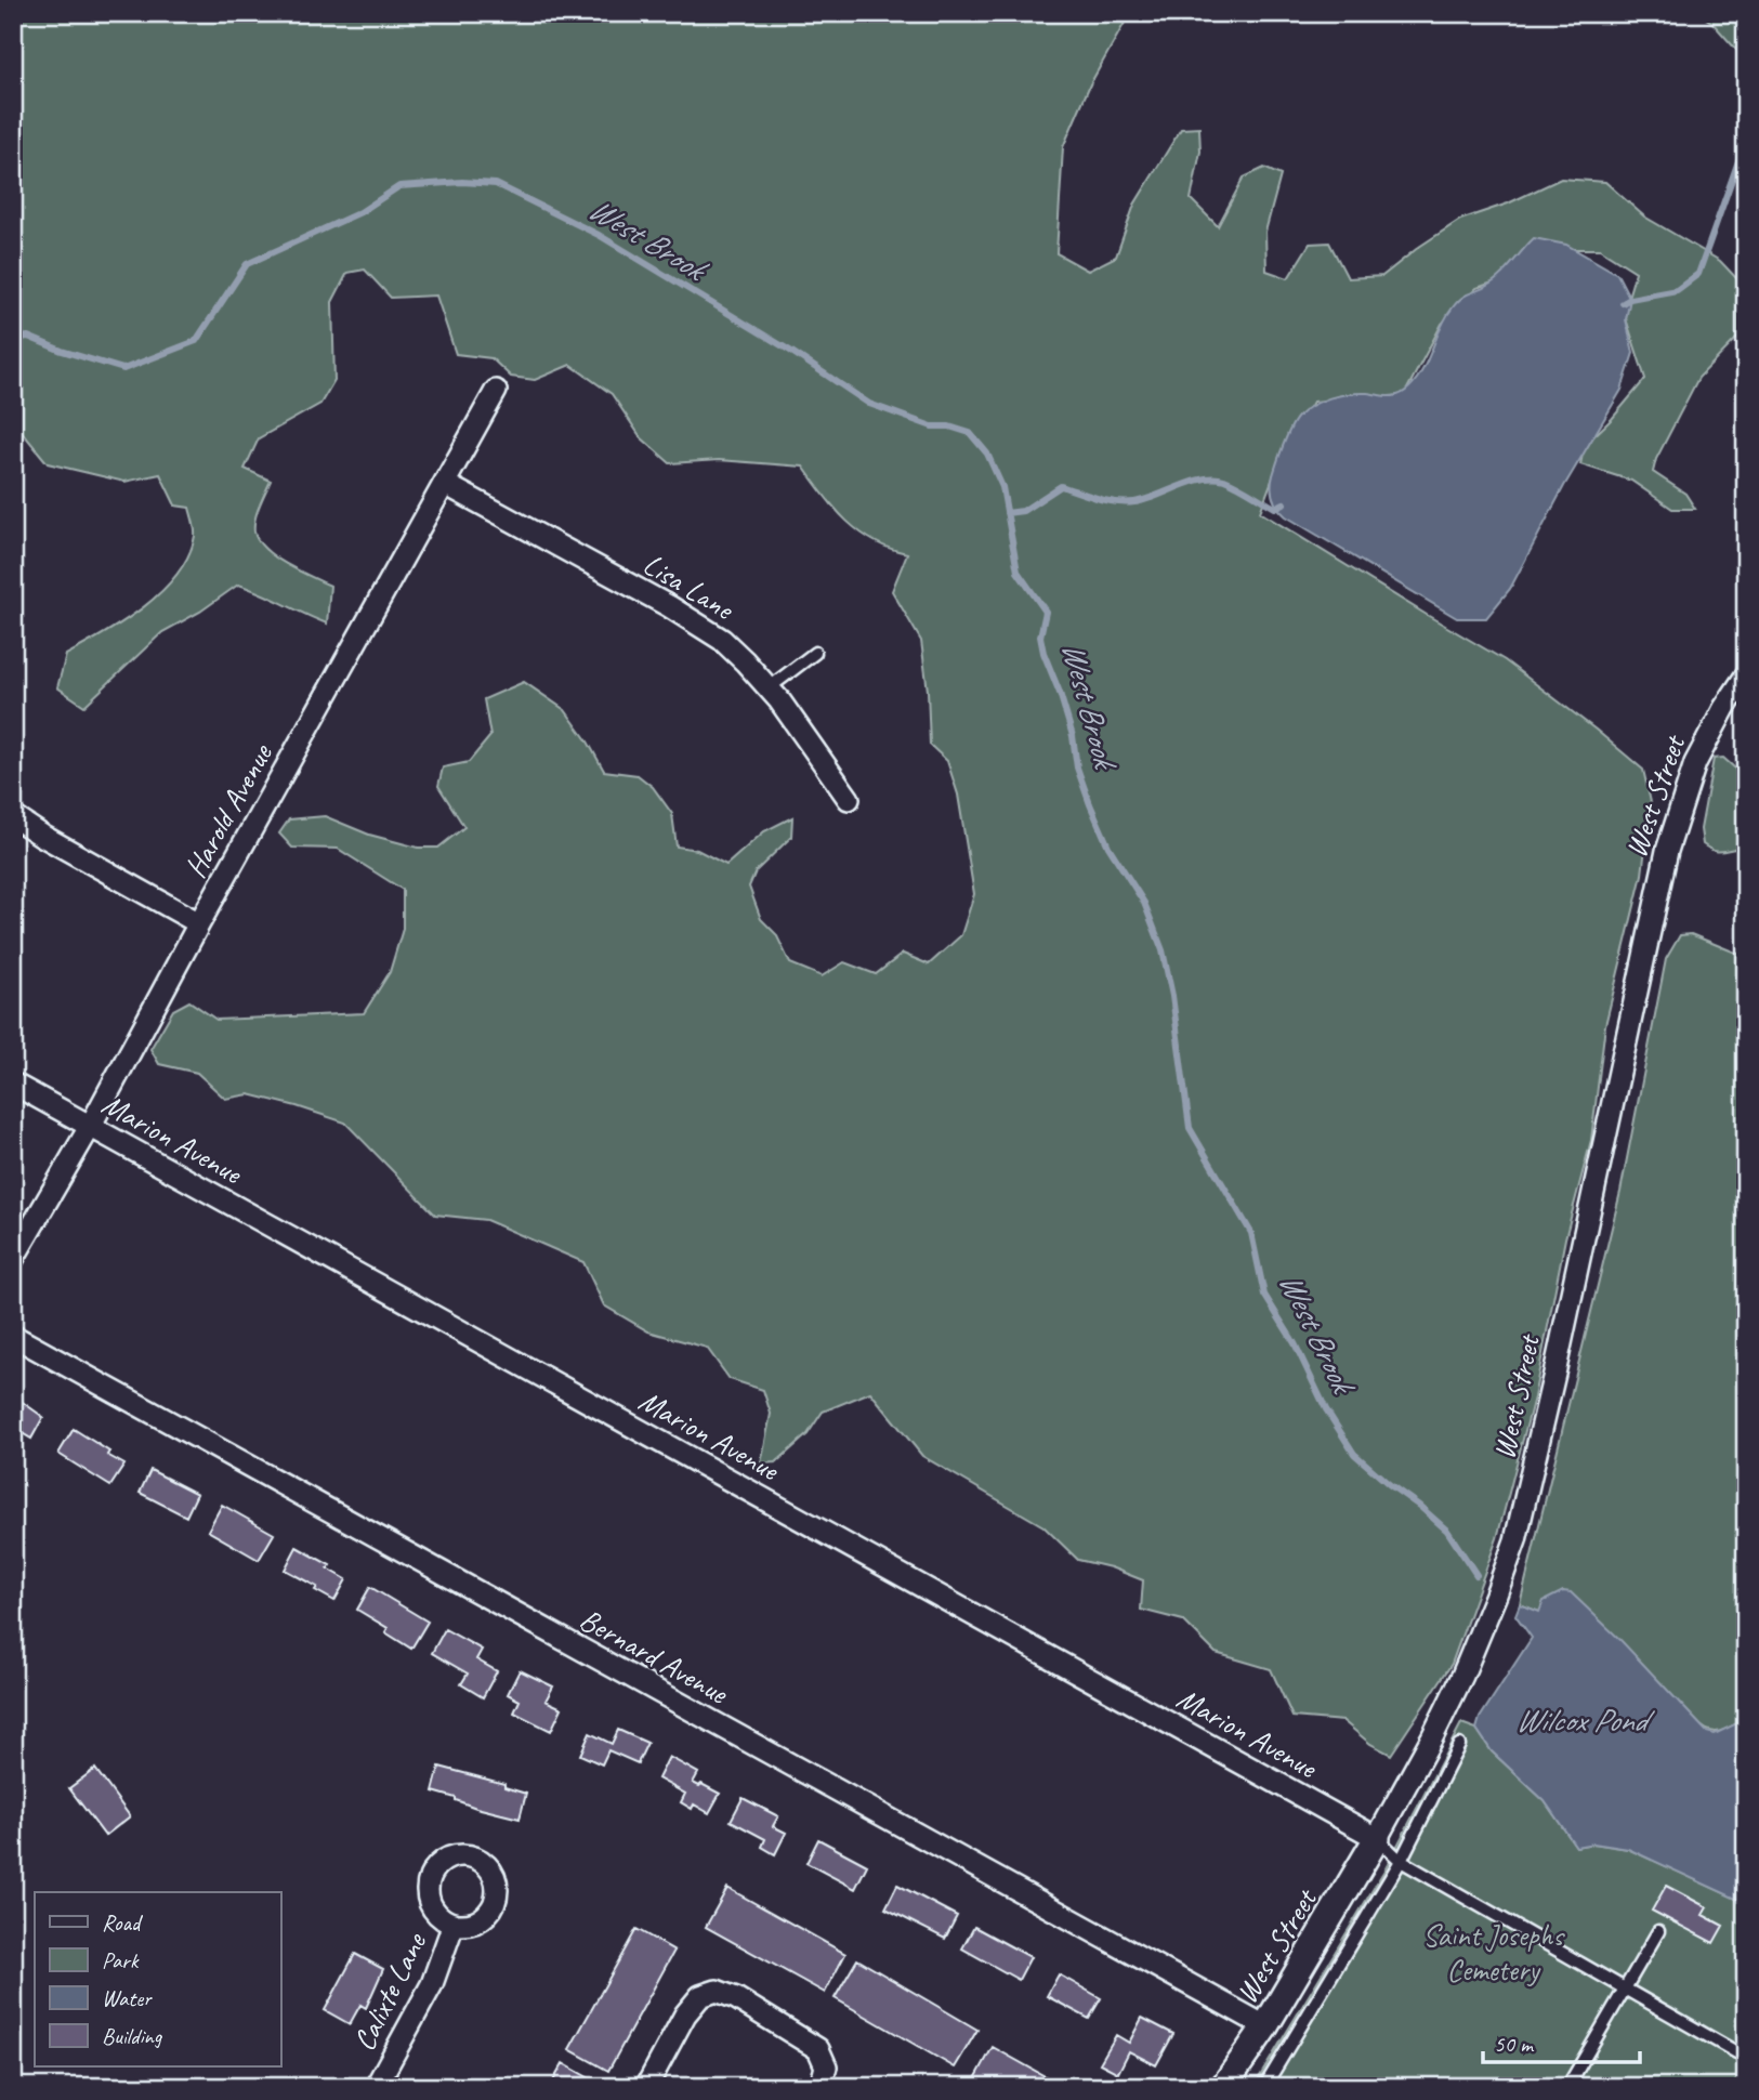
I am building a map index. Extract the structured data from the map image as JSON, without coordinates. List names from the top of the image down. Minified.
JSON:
{"streets":{"street":["Lisa Lane","West Street","Harold Avenue","Marion Avenue","Bernard Avenue","Calixte Lane"]},"crossings":[["Lisa Lane","Harold Avenue"],["West Street","Marion Avenue"],["West Street","Bernard Avenue"],["Harold Avenue","Marion Avenue"]],"water":["West Brook","Wilcox Pond"],"parks":["Saint Josephs Cemetery"],"legend":["Road","Park","Water","Building"],"scale_bar":"50 m"}
